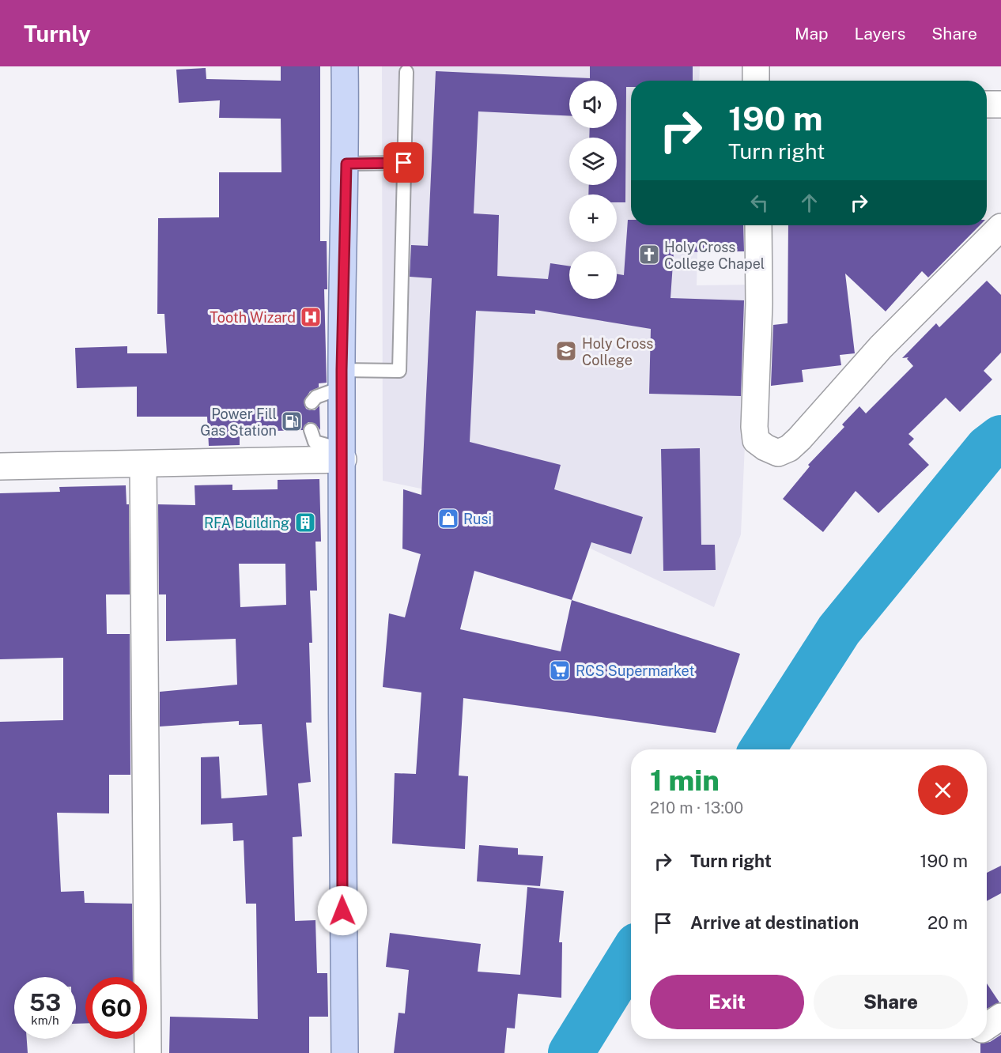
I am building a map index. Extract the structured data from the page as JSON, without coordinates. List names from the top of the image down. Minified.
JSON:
{"places":{"church":["Holy Cross College Chapel"],"hospital":["Tooth Wizard"],"school or university":["Holy Cross College"],"fuel station":["Power Fill Gas Station"],"shop":["Rusi"],"building":["RFA Building"],"supermarket":["RCS Supermarket"]},"page":{"header":"Turnly","nav":["Map","Layers","Share"],"map_buttons":["+","−"],"turn":["190 m","Turn right"],"heading":["1 min","210 m · 13:00"],"list":[{"name":"Turn right","value":"190 m"},{"name":"Arrive at destination","value":"20 m"}],"buttons":["Exit","Share"],"speed":"53 km/h","limit":"60"}}
